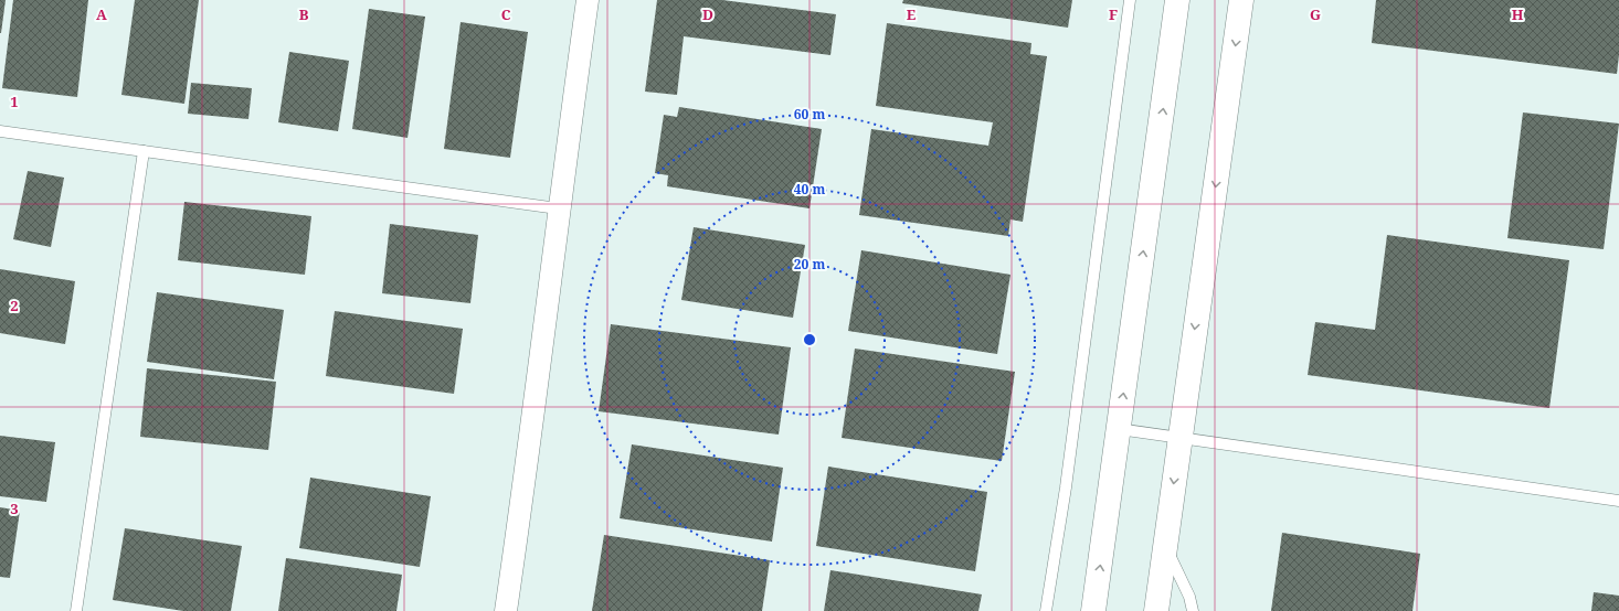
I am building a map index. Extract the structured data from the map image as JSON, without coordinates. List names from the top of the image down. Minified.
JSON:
{"grid":{"columns":["A","B","C","D","E","F","G","H"],"rows":["1","2","3"]},"rings":["60 m","40 m","20 m"]}
